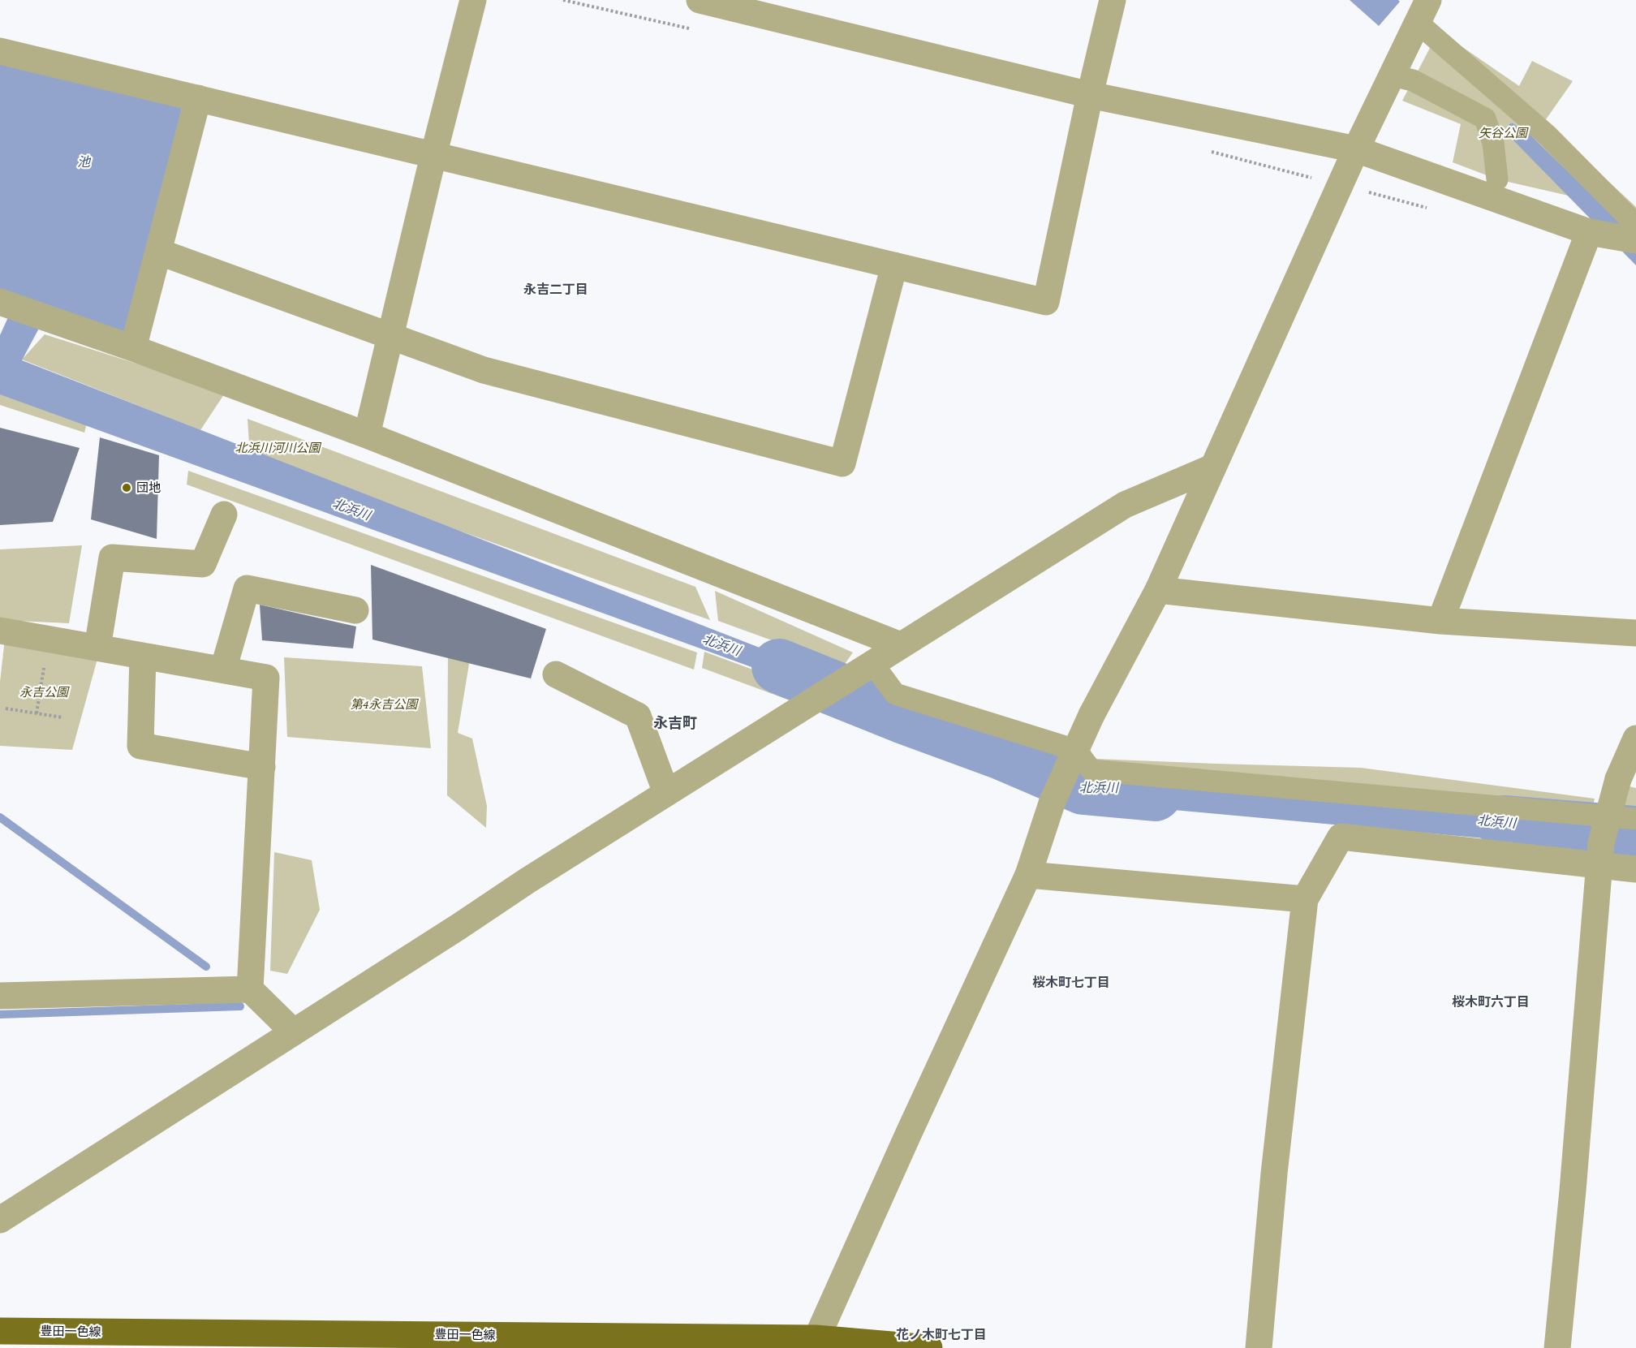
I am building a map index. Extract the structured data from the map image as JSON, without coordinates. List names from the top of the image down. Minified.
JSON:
{"streets":{"main road":["豊田一色線"]},"districts":["永吉二丁目","永吉町","桜木町七丁目","桜木町六丁目","花ノ木町七丁目"],"water":["池","北浜川"],"parks":["矢谷公園","北浜川河川公園","永吉公園","第4永吉公園"],"places":["団地"]}
